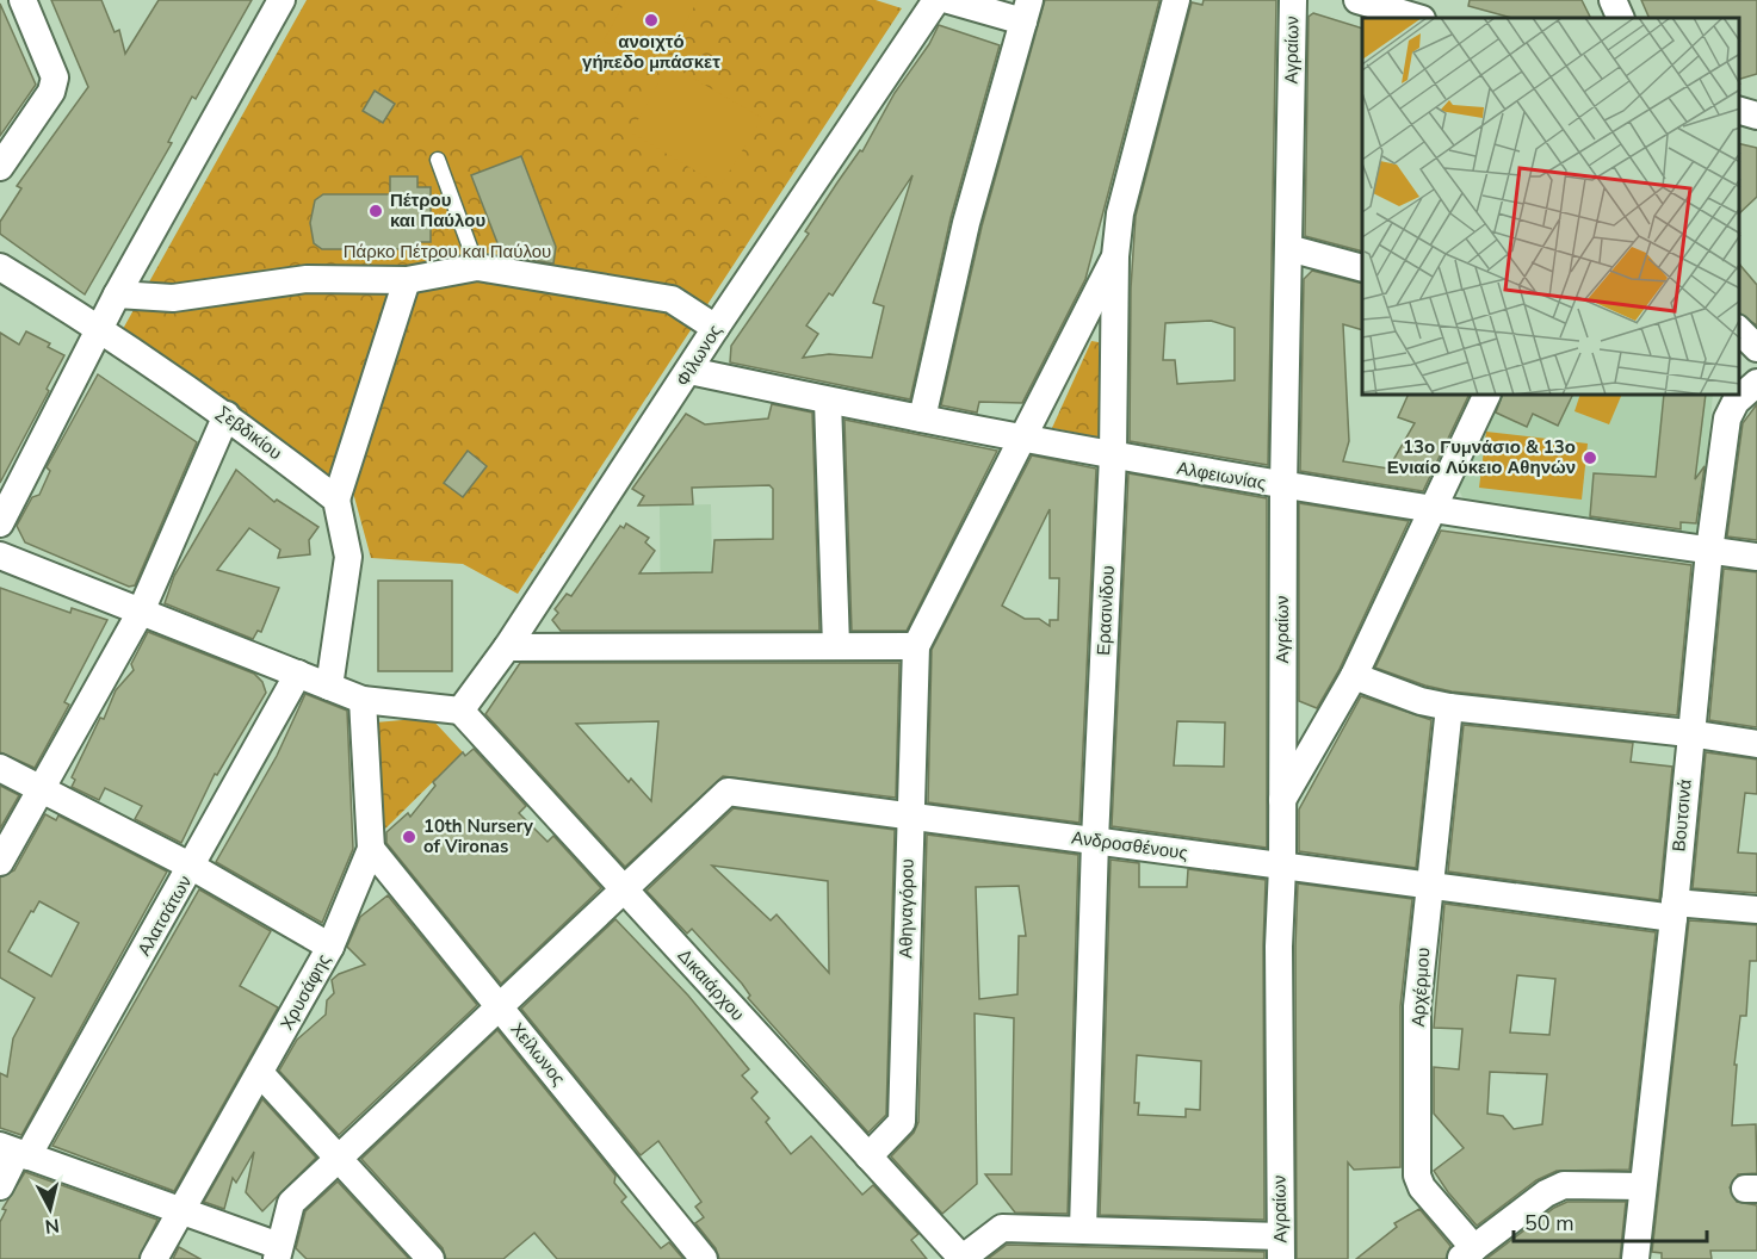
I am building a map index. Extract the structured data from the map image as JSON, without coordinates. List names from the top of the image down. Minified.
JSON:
{"streets":{"street":["Αγραίων","Φίλωνος","Σεβδικίου","Αλφειωνίας","Ερασινίδου","Βουτσινά","Ανδροσθένους","Αθηναγόρου","Αλατσάτων","Δικαιάρχου","Αρχέρμου","Χρυσάφης","Χείλωνος"]},"crossings":[["Αγραίων","Αλφειωνίας"],["Αγραίων","Ανδροσθένους"],["Φίλωνος","Αλφειωνίας"],["Φίλωνος","Δικαιάρχου"],["Αλφειωνίας","Ερασινίδου"],["Αλφειωνίας","Βουτσινά"],["Ερασινίδου","Ανδροσθένους"],["Βουτσινά","Ανδροσθένους"],["Ανδροσθένους","Αθηναγόρου"],["Ανδροσθένους","Δικαιάρχου"],["Ανδροσθένους","Αρχέρμου"],["Αθηναγόρου","Δικαιάρχου"],["Χρυσάφης","Χείλωνος"]],"parks":["Πάρκο Πέτρου και Παύλου"],"places":["ανοιχτό γήπεδο μπάσκετ","Πέτρου και Παύλου","13ο Γυμνάσιο & 13ο Ενιαίο Λύκειο Αθηνών","10th Nursery of Vironas"],"scale_bar":"50 m","north":"bottom"}
